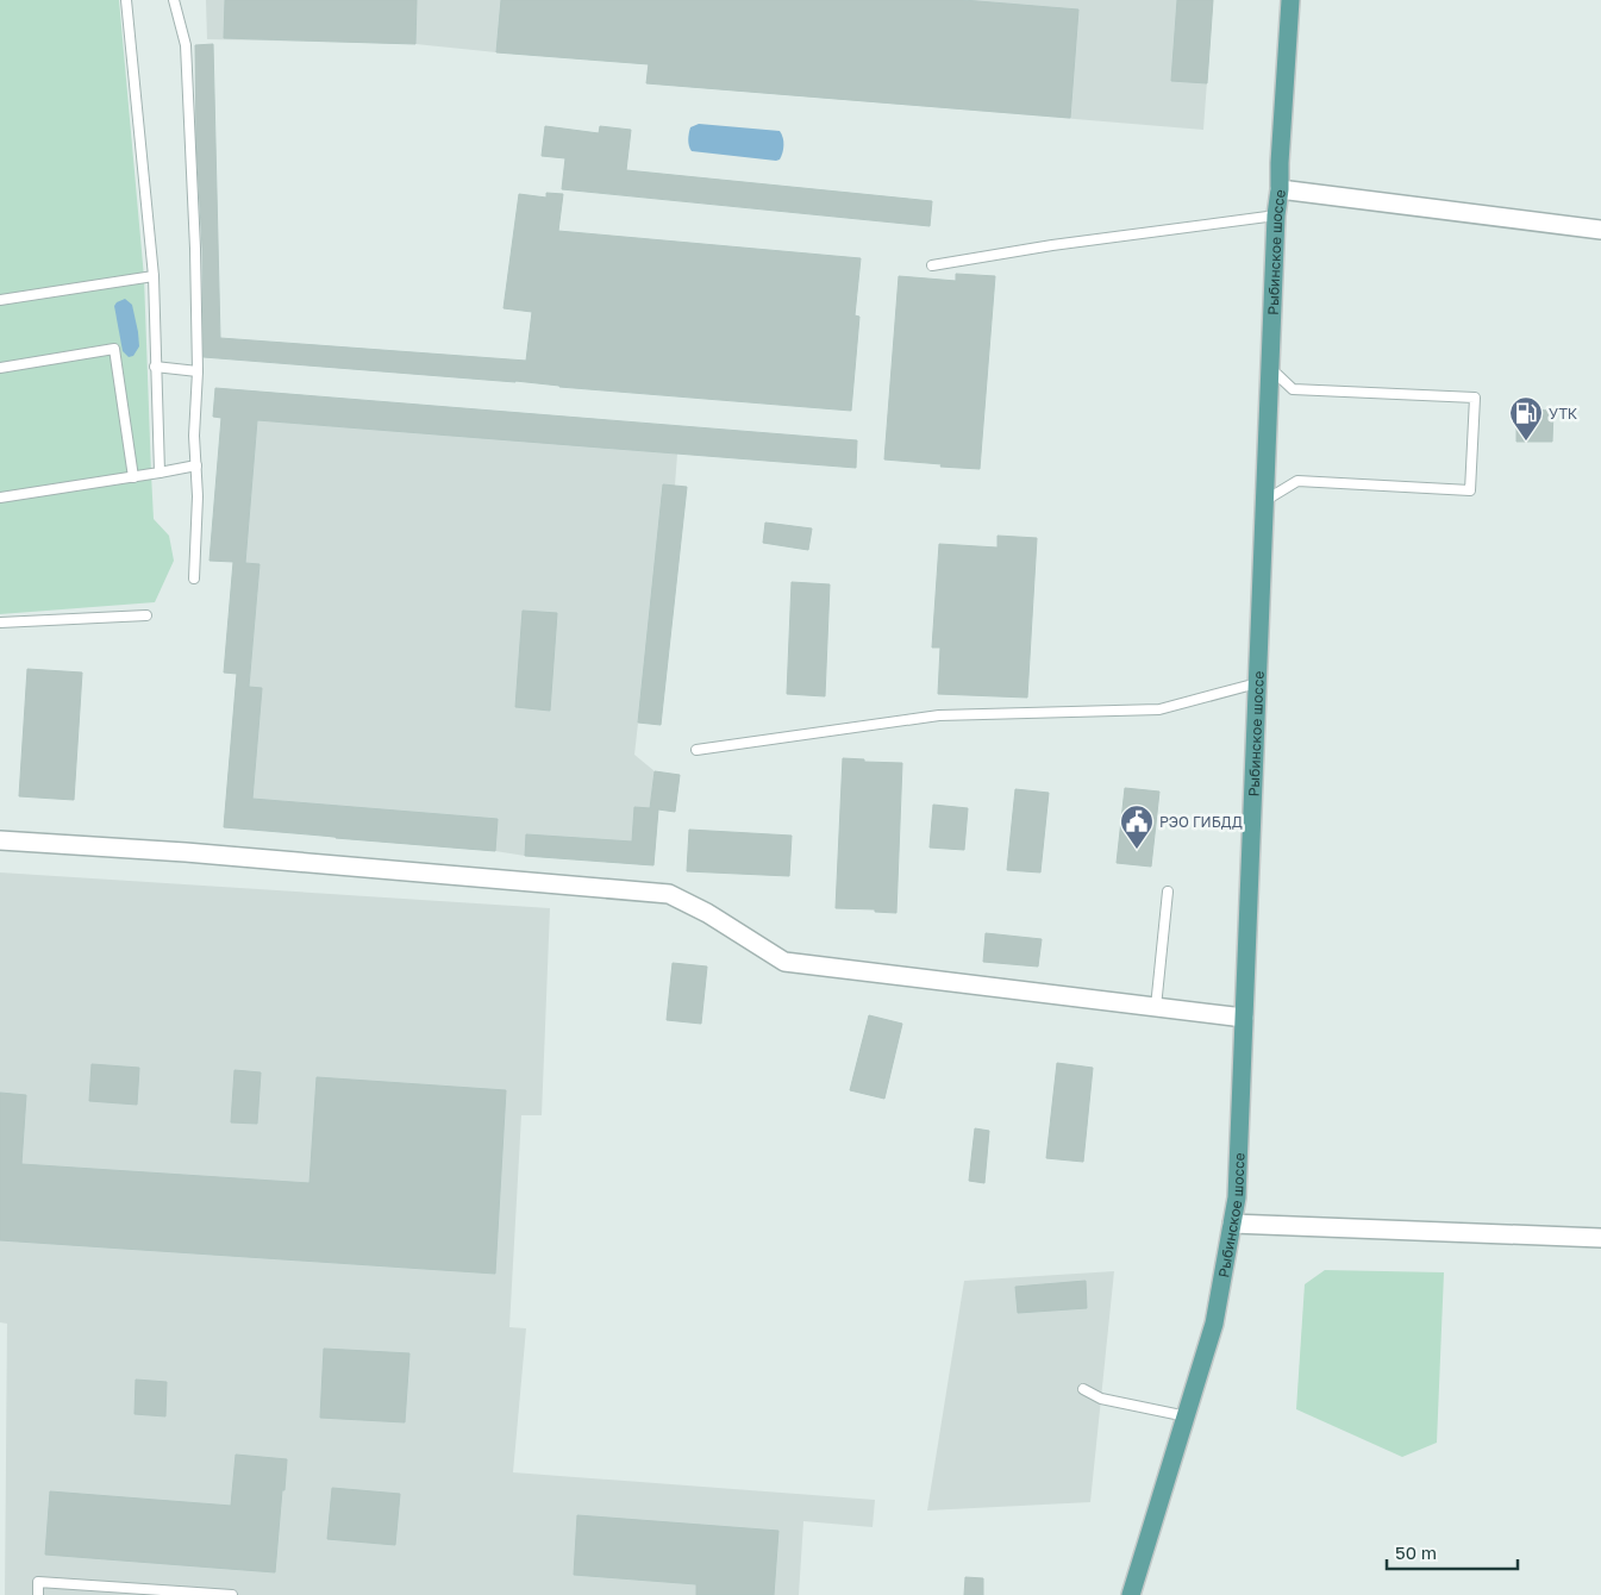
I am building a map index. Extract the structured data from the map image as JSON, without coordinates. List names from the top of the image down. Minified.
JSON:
{"streets":{"main road":["Рыбинское шоссе"]},"places":{"fuel station":["УТК"],"public building":["РЭО ГИБДД"]},"scale_bar":"50 m"}
